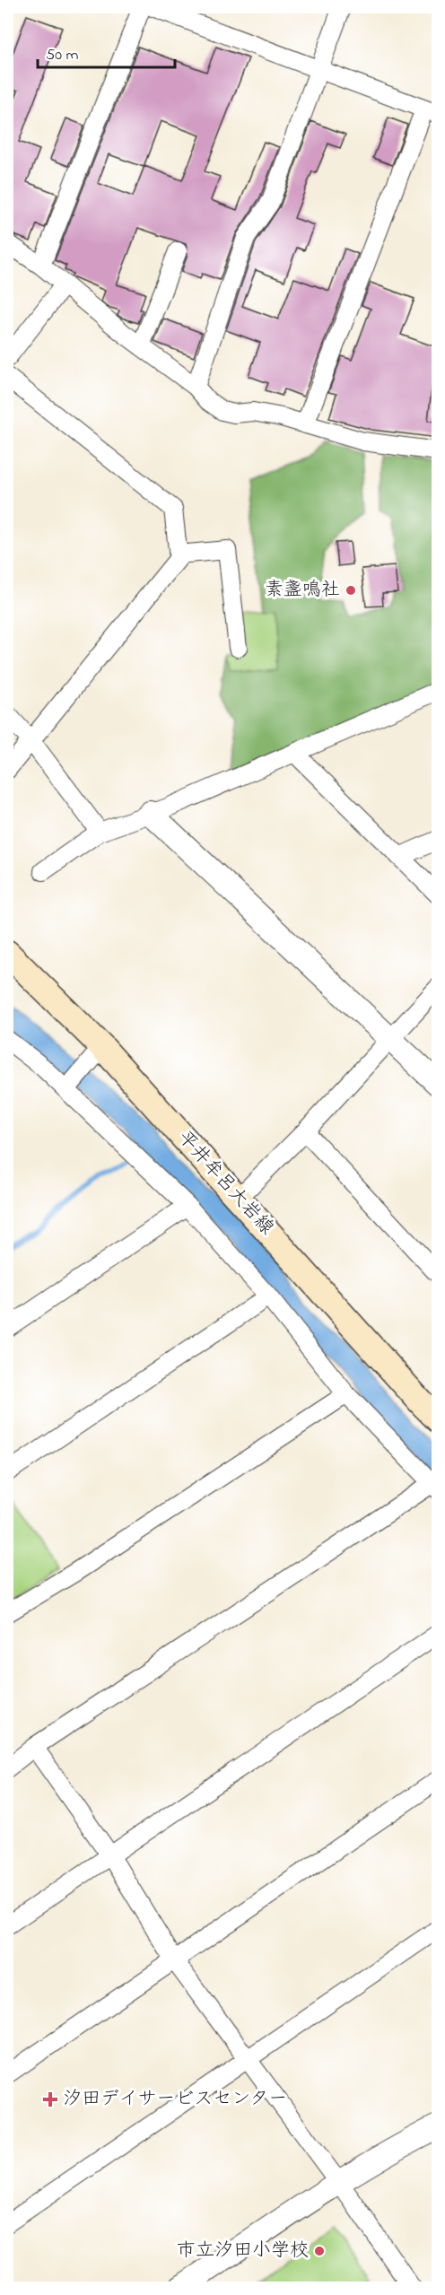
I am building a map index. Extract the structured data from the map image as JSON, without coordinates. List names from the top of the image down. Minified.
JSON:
{"streets":{"main road":["平井牟呂大岩線"]},"places":{"other":["素盞鳴社","市立汐田小学校"],"health":["汐田デイサービスセンター"]},"scale_bar":"50 m"}
